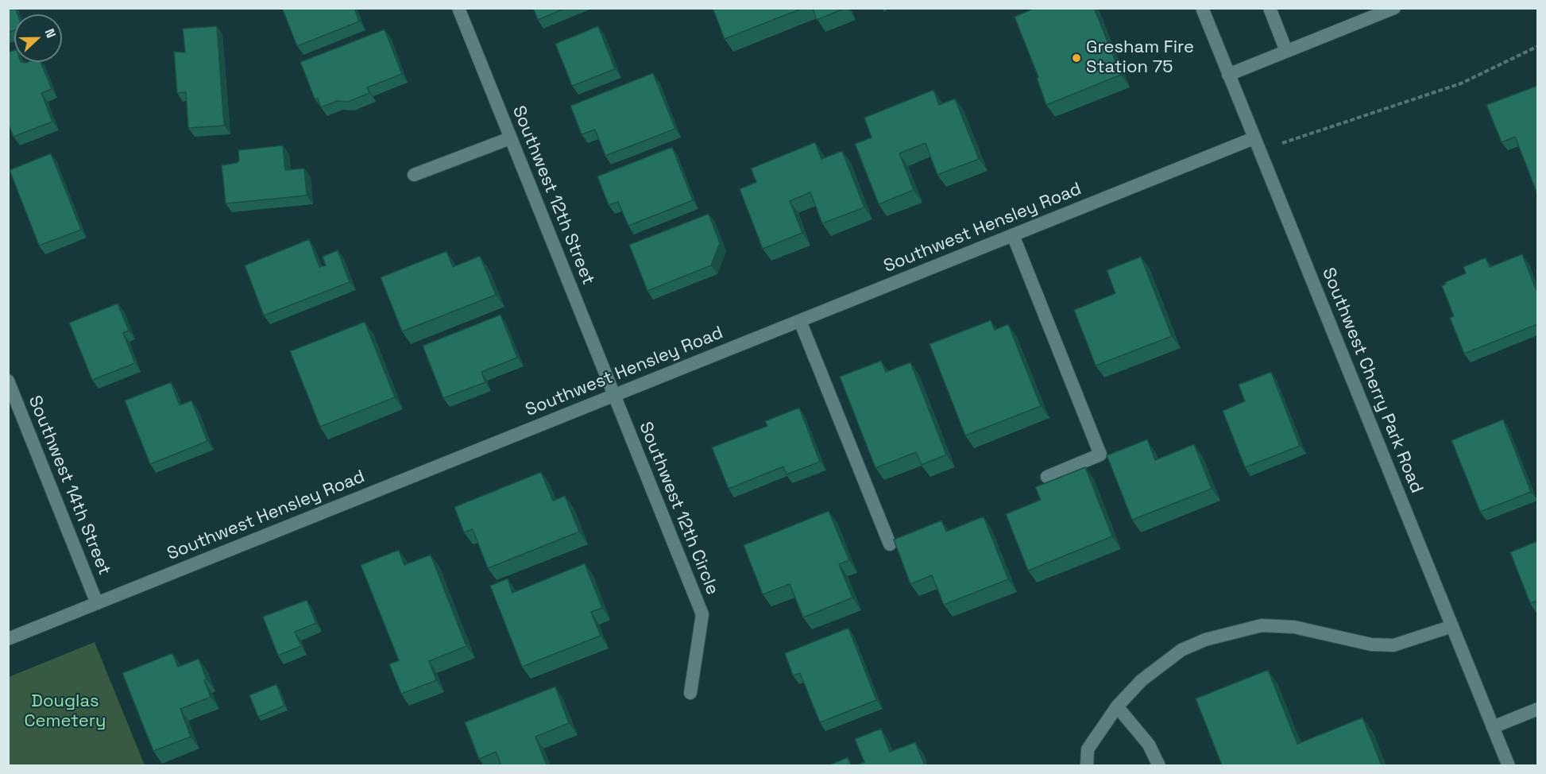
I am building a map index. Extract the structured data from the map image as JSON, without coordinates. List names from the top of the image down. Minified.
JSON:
{"streets":{"street":["Southwest 12th Street","Southwest Hensley Road","Southwest Cherry Park Road","Southwest 14th Street","Southwest 12th Circle"]},"crossings":[["Southwest 12th Street","Southwest Hensley Road"],["Southwest 12th Street","Southwest 12th Circle"],["Southwest Hensley Road","Southwest Cherry Park Road"],["Southwest Hensley Road","Southwest 14th Street"],["Southwest Hensley Road","Southwest 12th Circle"]],"parks":["Douglas Cemetery"],"places":["Gresham Fire Station 75"],"north":"right"}
